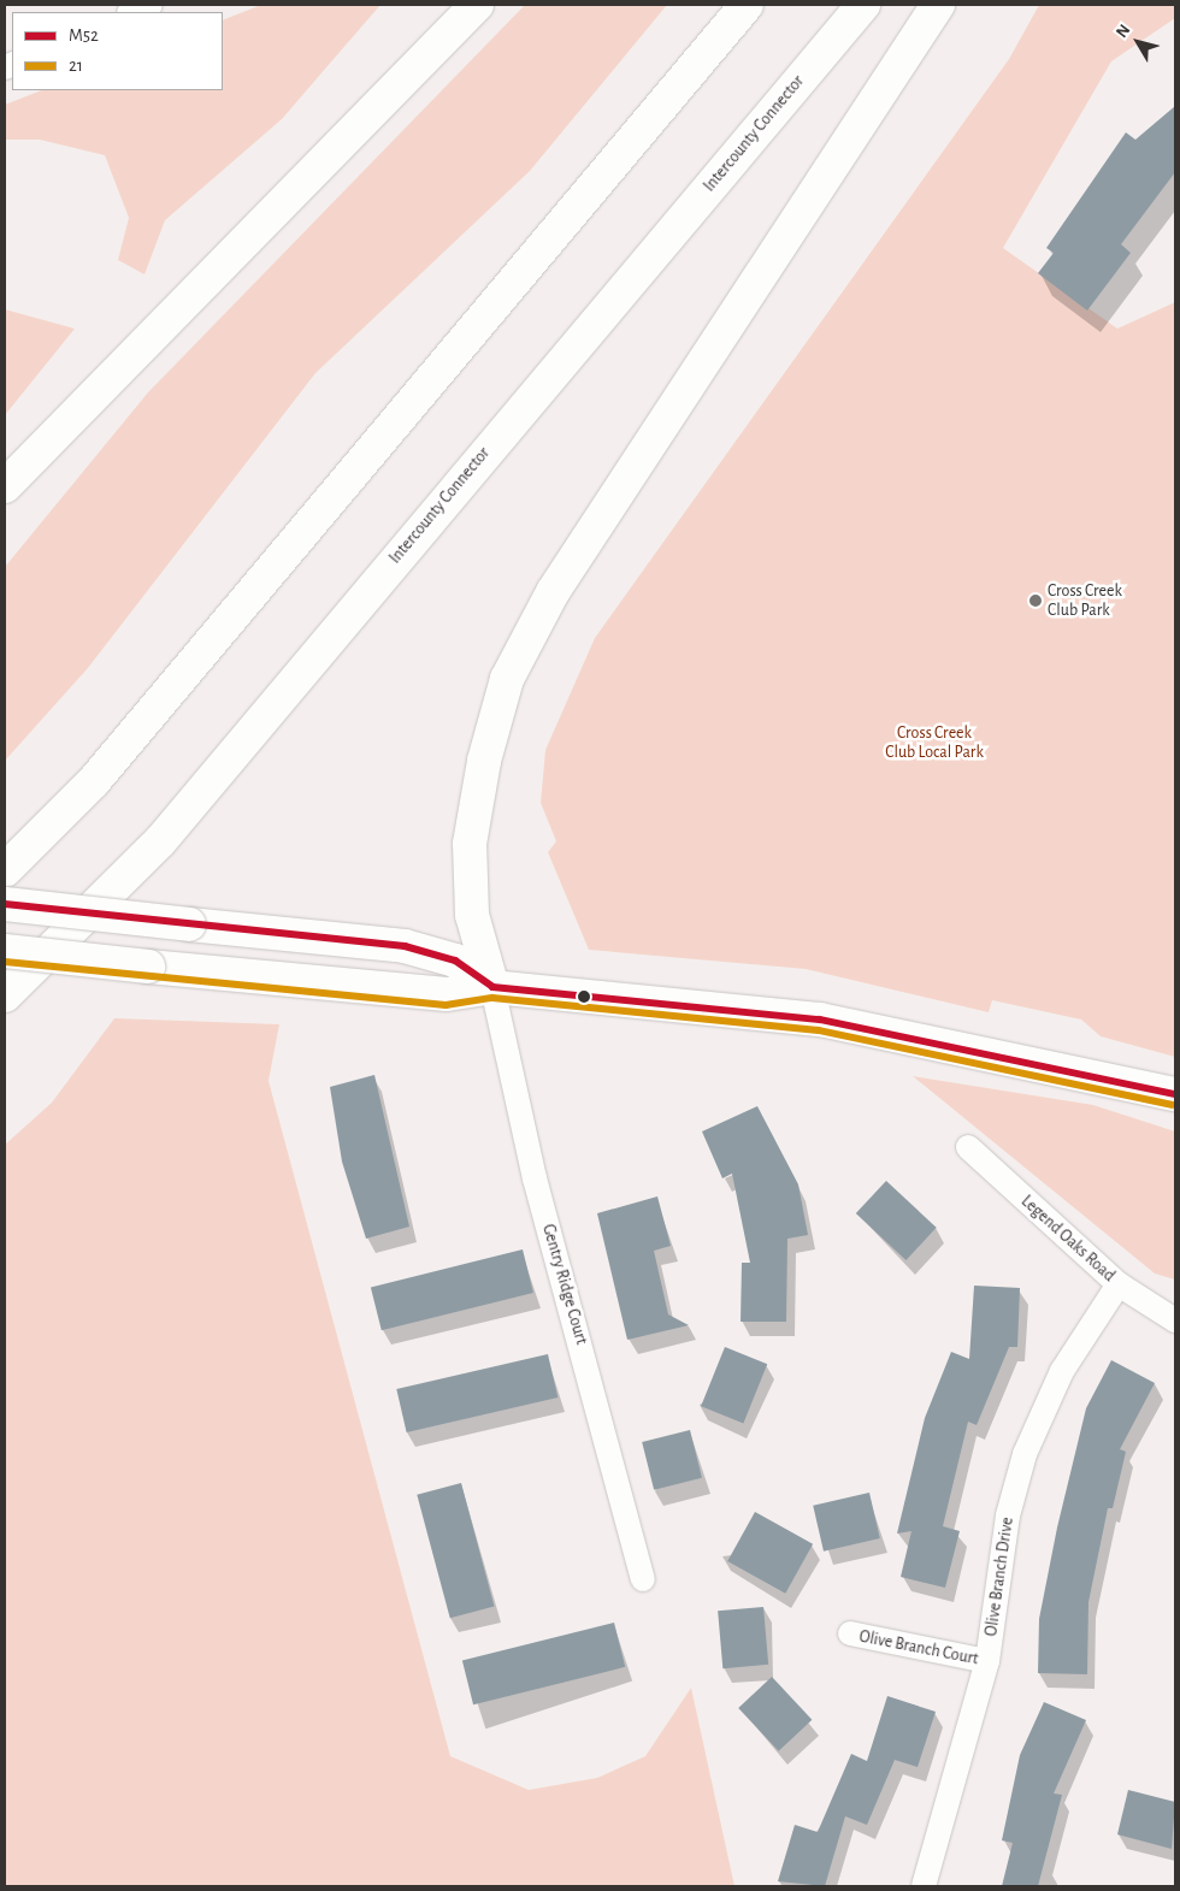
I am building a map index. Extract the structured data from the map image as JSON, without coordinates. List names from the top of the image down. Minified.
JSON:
{"streets":{"main road":["Intercounty Connector"],"street":["Legend Oaks Road","Gentry Ridge Court","Olive Branch Drive","Olive Branch Court"]},"crossings":[["Legend Oaks Road","Olive Branch Drive"],["Olive Branch Drive","Olive Branch Court"]],"parks":["Cross Creek Club Local Park"],"places":["Cross Creek Club Park"],"lines":["transit line M52","transit line 21"],"legend":["M52","21"],"north":"top left"}
